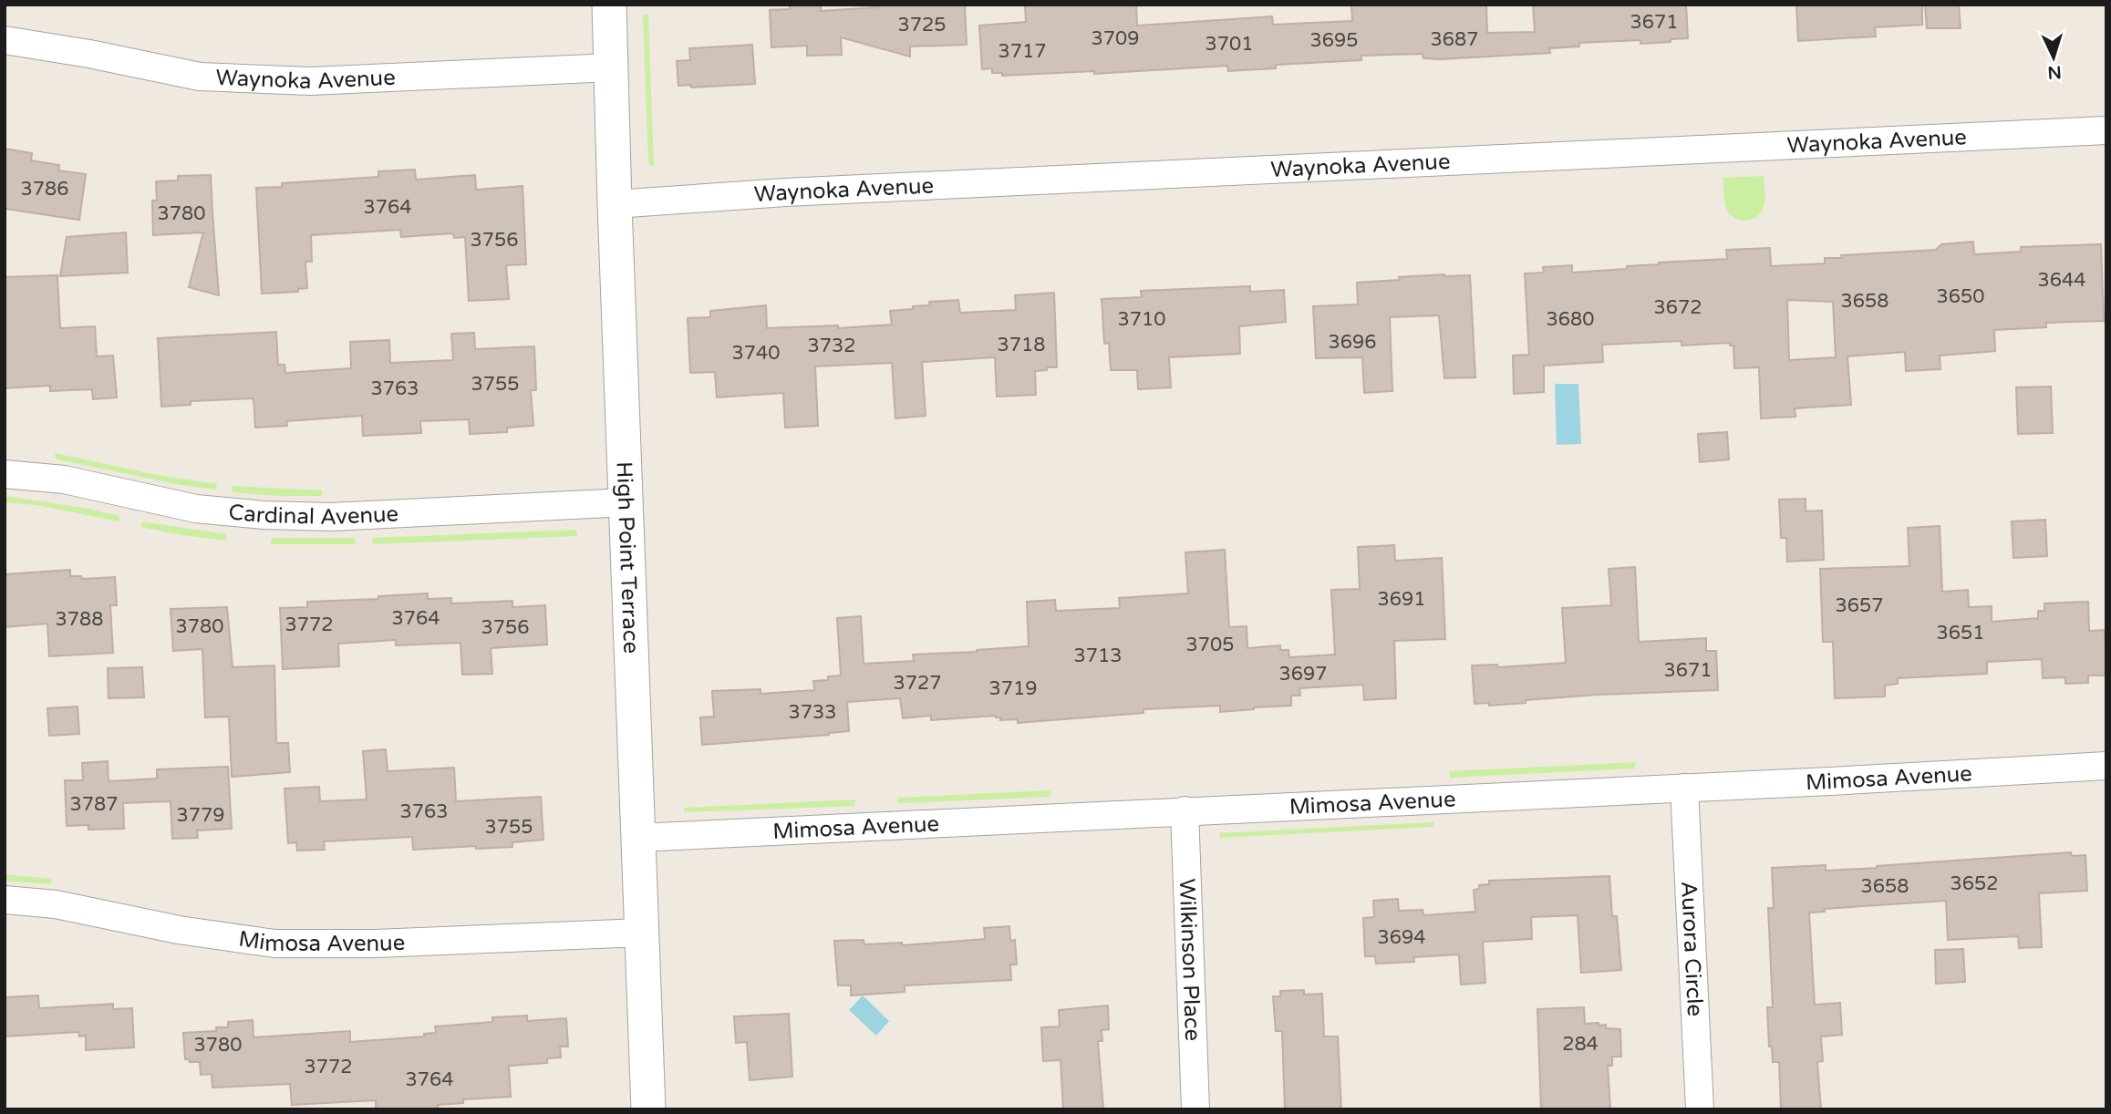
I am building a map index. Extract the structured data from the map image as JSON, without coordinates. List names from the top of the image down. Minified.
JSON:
{"streets":{"street":["Waynoka Avenue","Cardinal Avenue","High Point Terrace","Mimosa Avenue","Aurora Circle","Wilkinson Place"]},"crossings":[["Waynoka Avenue","High Point Terrace"],["Cardinal Avenue","High Point Terrace"],["High Point Terrace","Mimosa Avenue"],["Mimosa Avenue","Aurora Circle"],["Mimosa Avenue","Wilkinson Place"]],"house_numbers":["3671","3725","3709","3687","3695","3701","3717","3786","3764","3780","3756","3644","3650","3658","3672","3710","3680","3696","3718","3732","3740","3755","3763","3691","3657","3764","3788","3772","3780","3756","3651","3705","3713","3671","3697","3727","3719","3733","3787","3763","3779","3755","3652","3658","3694","284","3780","3772","3764"],"north":"bottom"}
